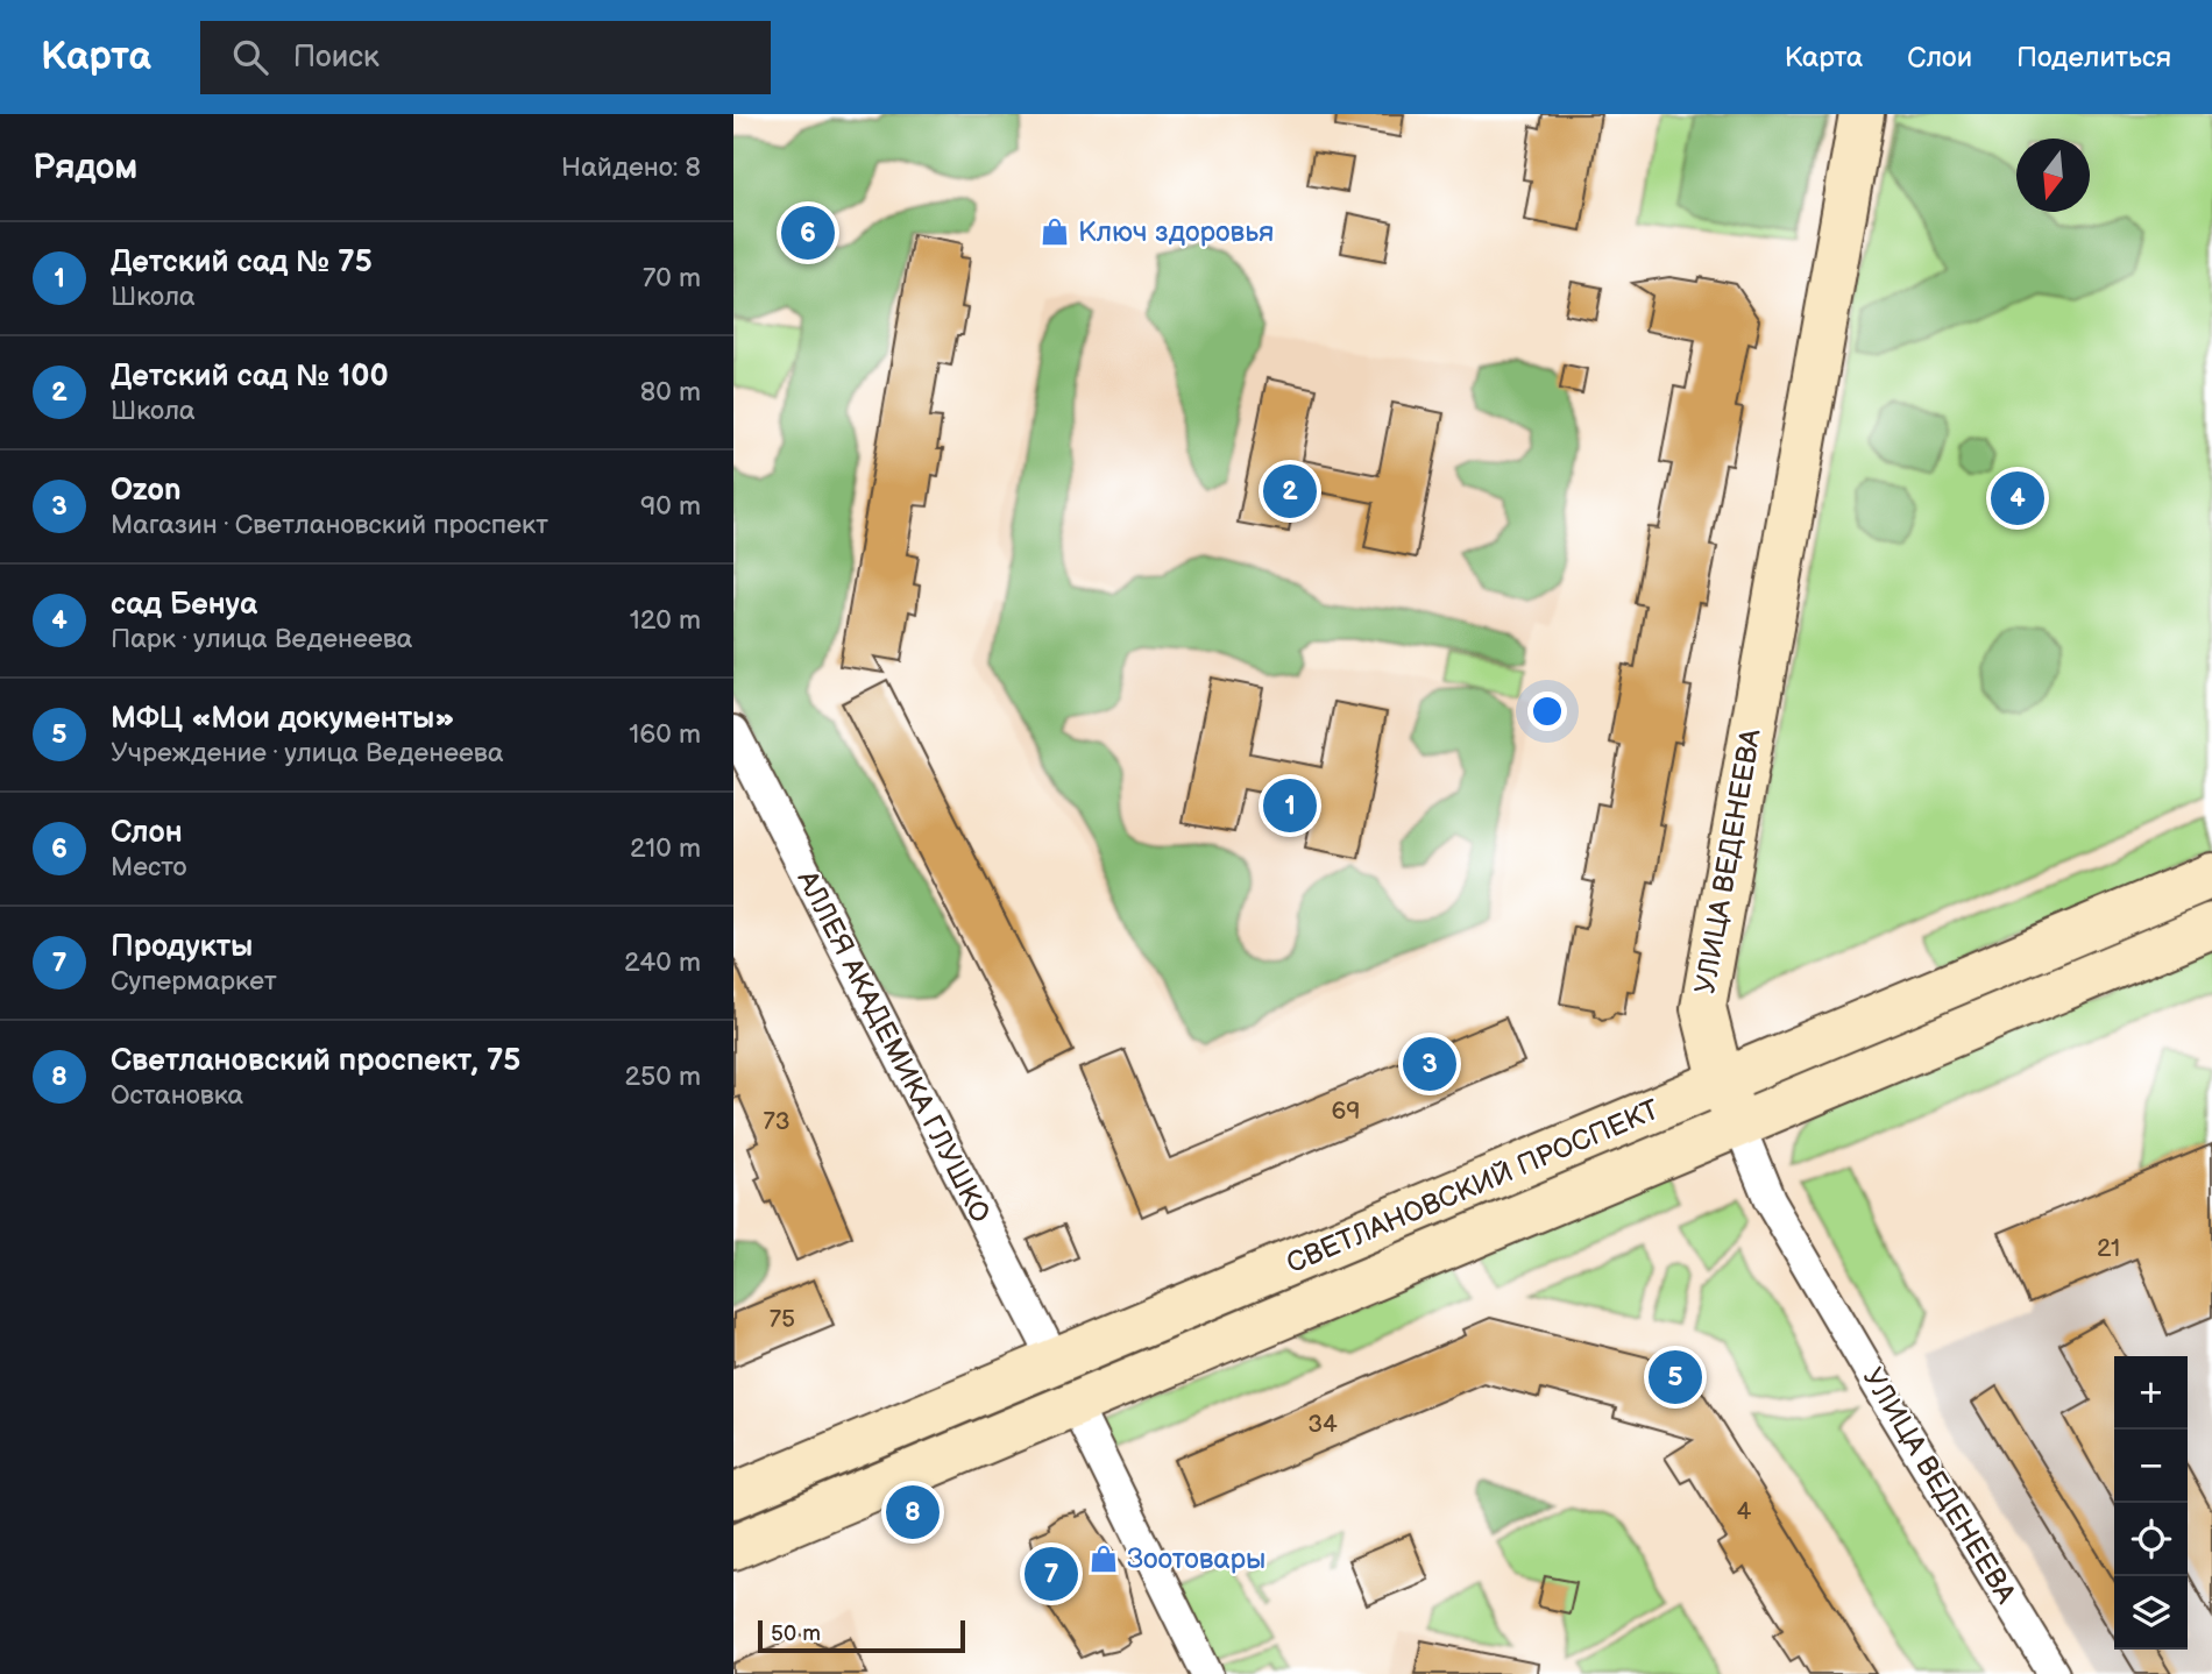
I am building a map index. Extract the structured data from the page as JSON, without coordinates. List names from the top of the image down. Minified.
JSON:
{"streets":{"main road":["УЛИЦА ВЕДЕНЕЕВА","СВЕТЛАНОВСКИЙ ПРОСПЕКТ"],"street":["АЛЛЕЯ АКАДЕМИКА ГЛУШКО"]},"crossings":[["УЛИЦА ВЕДЕНЕЕВА","СВЕТЛАНОВСКИЙ ПРОСПЕКТ"],["АЛЛЕЯ АКАДЕМИКА ГЛУШКО","СВЕТЛАНОВСКИЙ ПРОСПЕКТ"]],"places":{"shop":["Ключ здоровья","Зоотовары"]},"house_numbers":["69","73","21","75","34","4"],"scale_bar":"50 m","north":"bottom","page":{"header":"Карта","search":"Поиск","nav":["Карта","Слои","Поделиться"],"heading":["Рядом","Найдено: 8"],"pins":["6","2","4","1","3","5","8","7"],"list":[{"mark":"1","name":"Детский сад № 75","note":"Школа","value":"70 m"},{"mark":"2","name":"Детский сад № 100","note":"Школа","value":"80 m"},{"mark":"3","name":"Ozon","note":"Магазин · Светлановский проспект","value":"90 m"},{"mark":"4","name":"сад Бенуа","note":"Парк · улица Веденеева","value":"120 m"},{"mark":"5","name":"МФЦ «Мои документы»","note":"Учреждение · улица Веденеева","value":"160 m"},{"mark":"6","name":"Слон","note":"Место","value":"210 m"},{"mark":"7","name":"Продукты","note":"Супермаркет","value":"240 m"},{"mark":"8","name":"Светлановский проспект, 75","note":"Остановка","value":"250 m"}],"map_buttons":["+","−"],"scale":"50 m"}}
